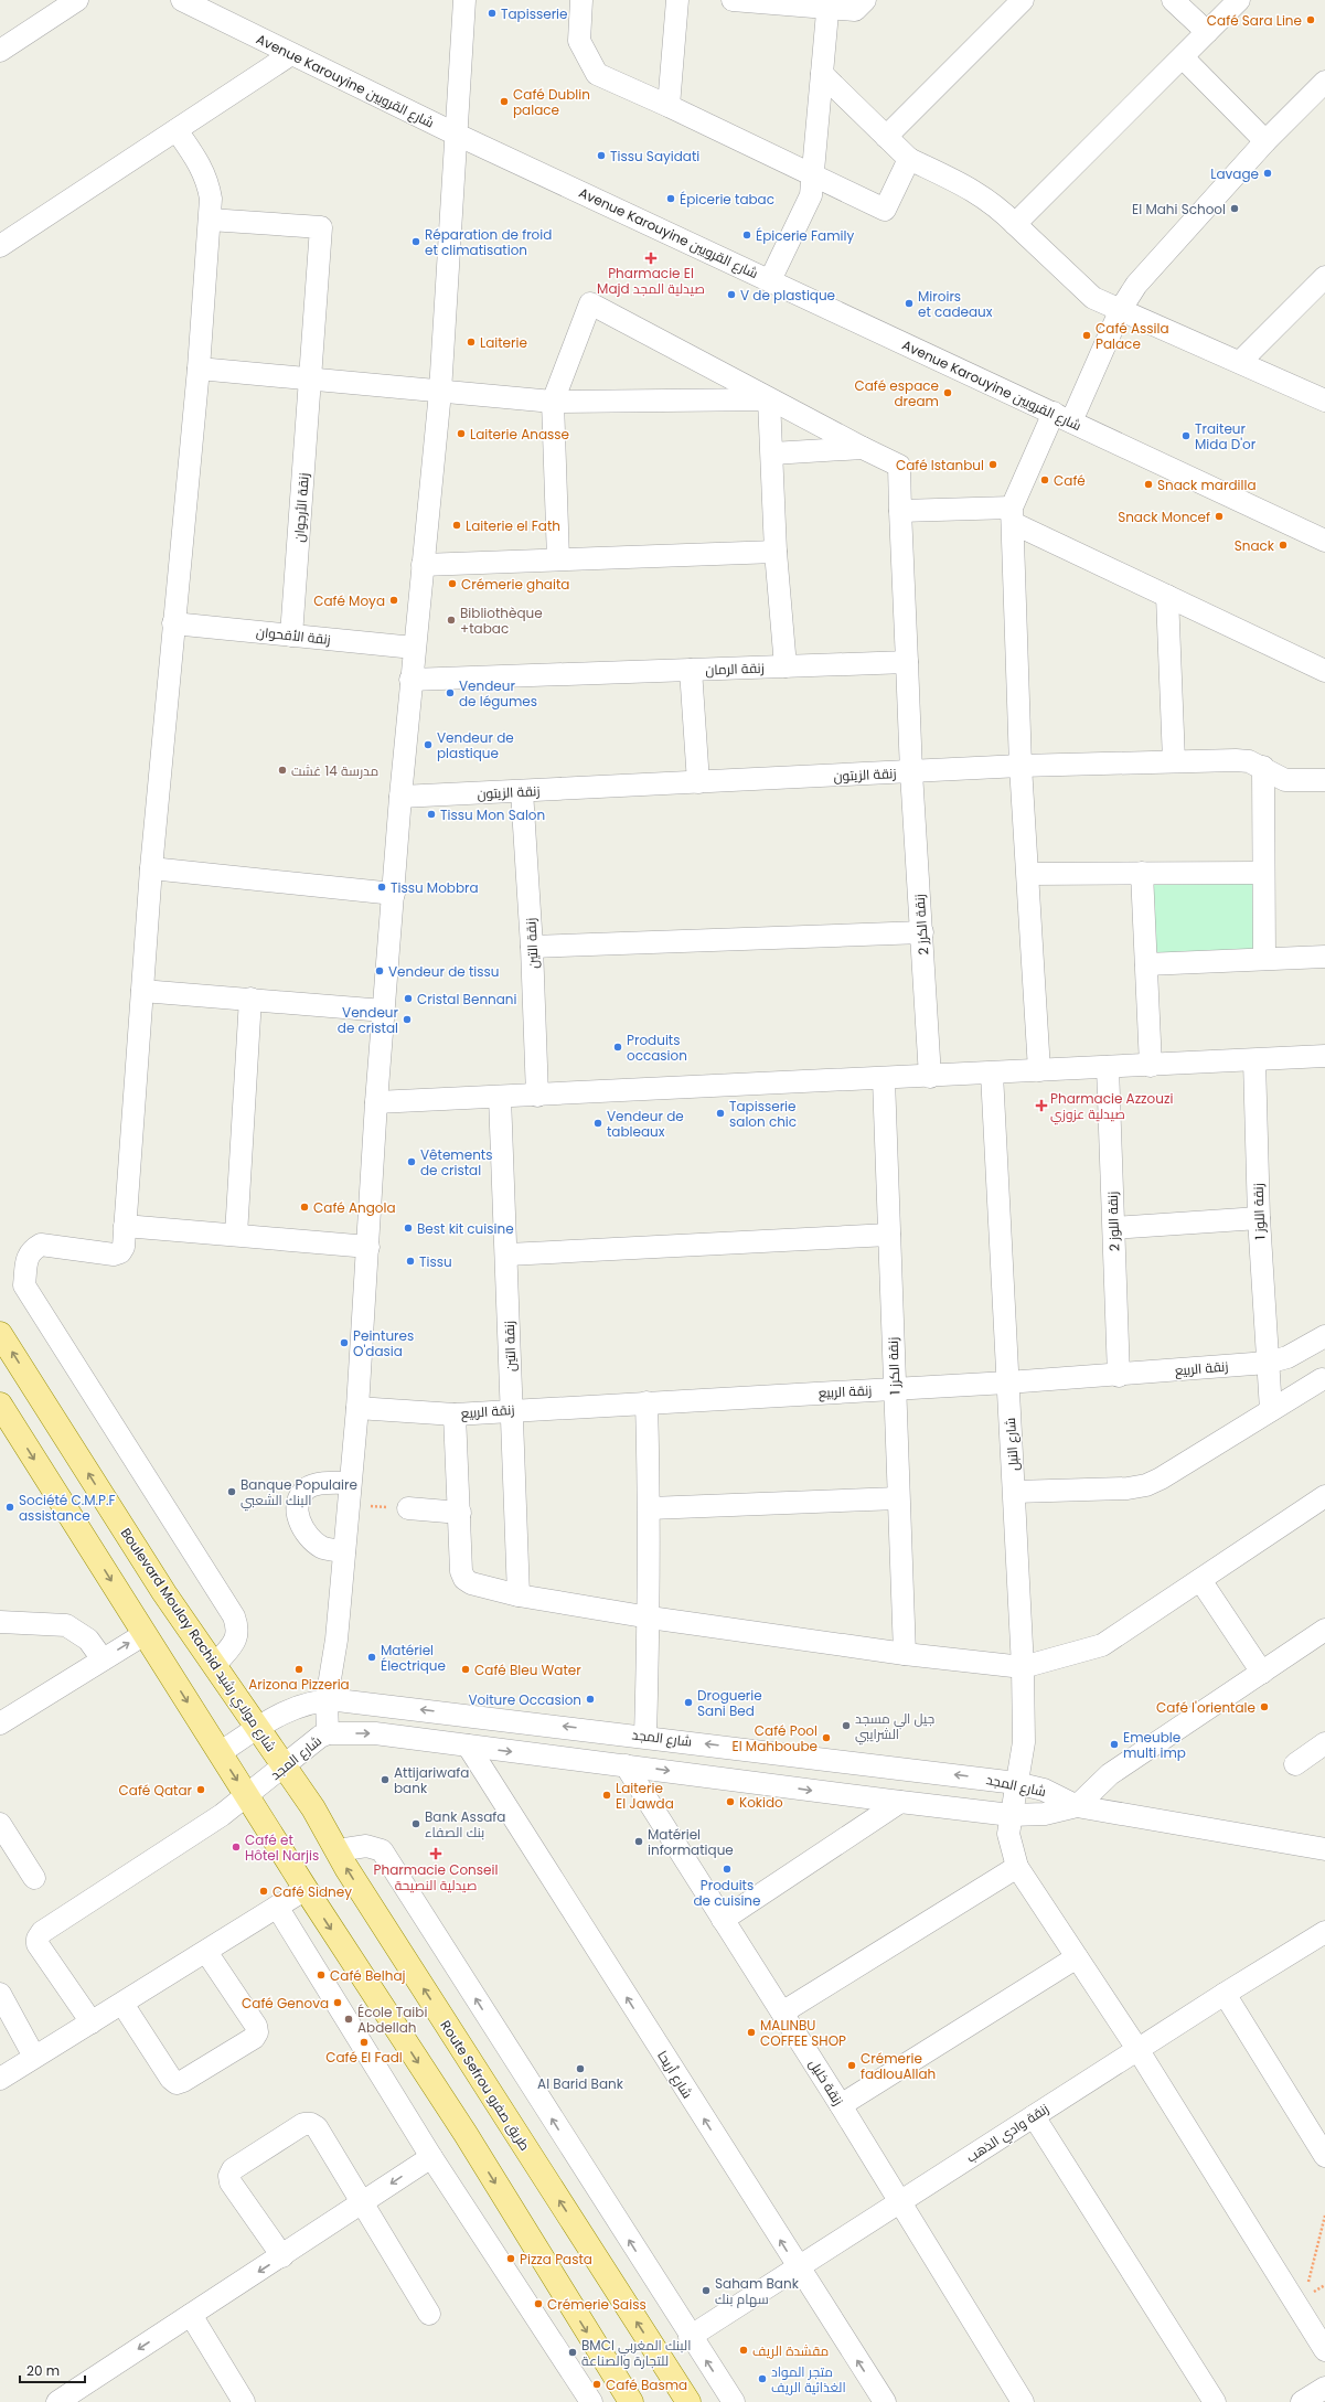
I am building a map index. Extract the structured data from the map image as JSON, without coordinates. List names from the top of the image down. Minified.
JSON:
{"streets":{"main road":["Boulevard Moulay Rachid شارع مولاي رشيد","Route Sefrou طريق صفرو"],"street":["Avenue Karouyine شارع القرويين","زنقة الأرجوان","زنقة الأقحوان","زنقة الرمان","زنقة الزيتون","زنقة الكرز 2","زنقة التين","زنقة اللوز 1","زنقة اللوز 2","زنقة الكرز 1","زنقة الربيع","شارع النبل","شارع المجد","شارع أريحا","زنقة خليل","زنقة وادي الذهب"]},"crossings":[["زنقة الأرجوان","زنقة الأقحوان"],["زنقة الرمان","زنقة الكرز 2"],["زنقة الزيتون","زنقة الكرز 2"],["زنقة الزيتون","زنقة التين"],["زنقة التين","زنقة الربيع"],["زنقة اللوز 1","زنقة الربيع"],["زنقة اللوز 2","زنقة الربيع"],["زنقة الكرز 1","زنقة الربيع"],["زنقة الربيع","شارع النبل"],["شارع النبل","شارع المجد"],["شارع النبل","زنقة وادي الذهب"],["Boulevard Moulay Rachid شارع مولاي رشيد","شارع المجد"],["Boulevard Moulay Rachid شارع مولاي رشيد","Route Sefrou طريق صفرو"],["شارع المجد","شارع أريحا"],["شارع المجد","زنقة خليل"],["شارع المجد","Route Sefrou طريق صفرو"],["شارع أريحا","زنقة وادي الذهب"],["زنقة خليل","زنقة وادي الذهب"]],"places":{"other":["Tapisserie","Café Sara Line","Café Dublin palace","Tissu Sayidati","Lavage","Épicerie tabac","El Mahi School","Épicerie Family","Réparation de froid et climatisation","V de plastique","Miroirs et cadeaux","Café Assila Palace","Laiterie","Café espace dream","Laiterie Anasse","Traiteur Mida D'or","Café Istanbul","Café","Snack mardilla","Snack Moncef","Laiterie el Fath","Snack","Crémerie ghaita","Café Moya","Bibliothèque +tabac","Vendeur de légumes","Vendeur de plastique","مدرسة 14 غشت","Tissu Mon Salon","Tissu Mobbra","Vendeur de tissu","Cristal Bennani","Vendeur de cristal","Produits occasion","Tapisserie salon chic","Vendeur de tableaux","Vêtements de cristal","Café Angola","Best kit cuisine","Tissu","Peintures O'dasia","Banque Populaire البنك الشعبي","Société C.M.P.F assistance","Matériel Électrique","Arizona Pizzeria","Café Bleu Water","Voiture Occasion","Droguerie Sani Bed","Café l'orientale","جيل الي مسجد الشرايبي","Café Pool El Mahboube","Emeuble multi imp","Attijariwafa bank","Café Qatar","Laiterie El Jawda","Kokido","Bank Assafa بنك الصفاء","Matériel informatique","Café et Hôtel Narjis","Produits de cuisine","Café Sidney","Café Belhaj","Café Genova","École Taibi Abdellah","MALINBU COFFEE SHOP","Café El Fadl","Crémerie fadlouAllah","Al Barid Bank","Pizza Pasta","Saham Bank سهام بنك","Crémerie Saiss","مقشدة الريف","BMCI البنك المغربي للتجارة والصناعة","متجر المواد الغذائية الريف","Café Basma"],"health":["Pharmacie El Majd صيدلية المجد","Pharmacie Azzouzi صيدلية عزوزي","Pharmacie Conseil صيدلية النصيحة"]},"scale_bar":"20 m"}
